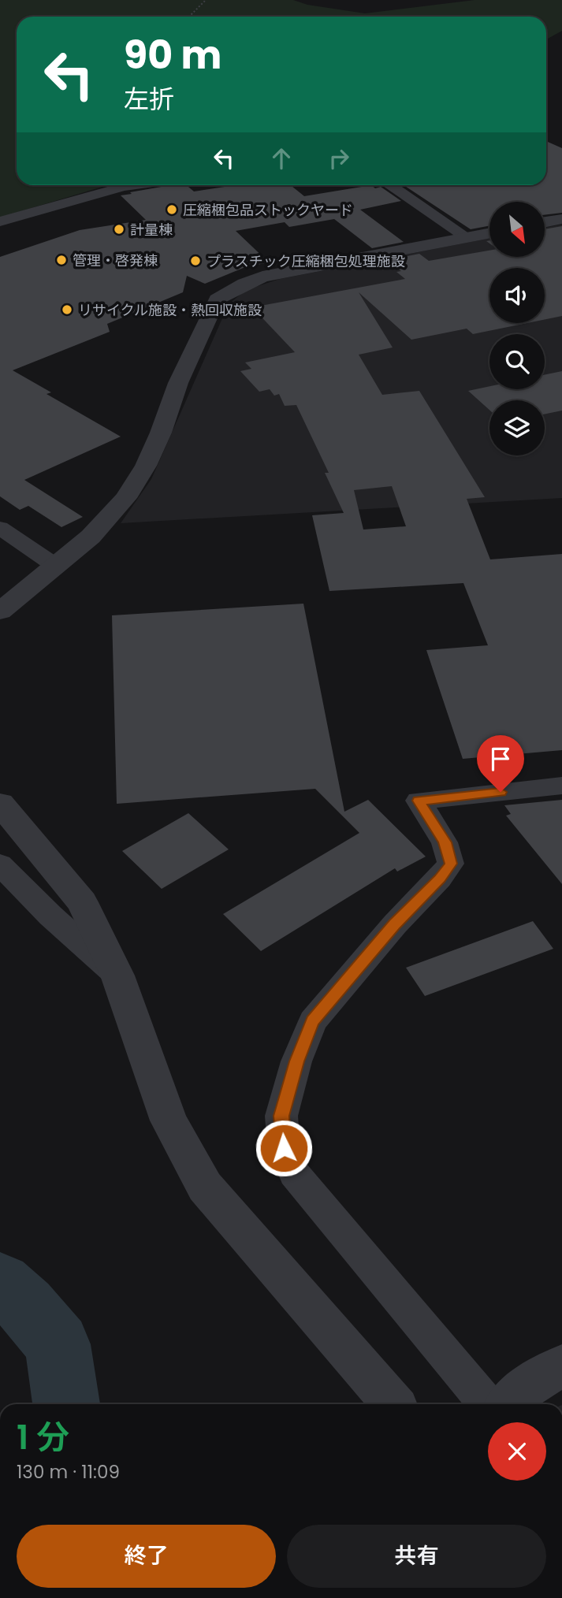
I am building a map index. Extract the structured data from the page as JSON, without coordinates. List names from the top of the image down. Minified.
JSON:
{"places":["圧縮梱包品ストックヤード","計量棟","管理・啓発棟","プラスチック圧縮梱包処理施設","リサイクル施設・熱回収施設"],"north":"bottom right","page":{"turn":["90 m","左折"],"heading":["1 分","130 m · 11:09"],"buttons":["終了","共有"]}}
